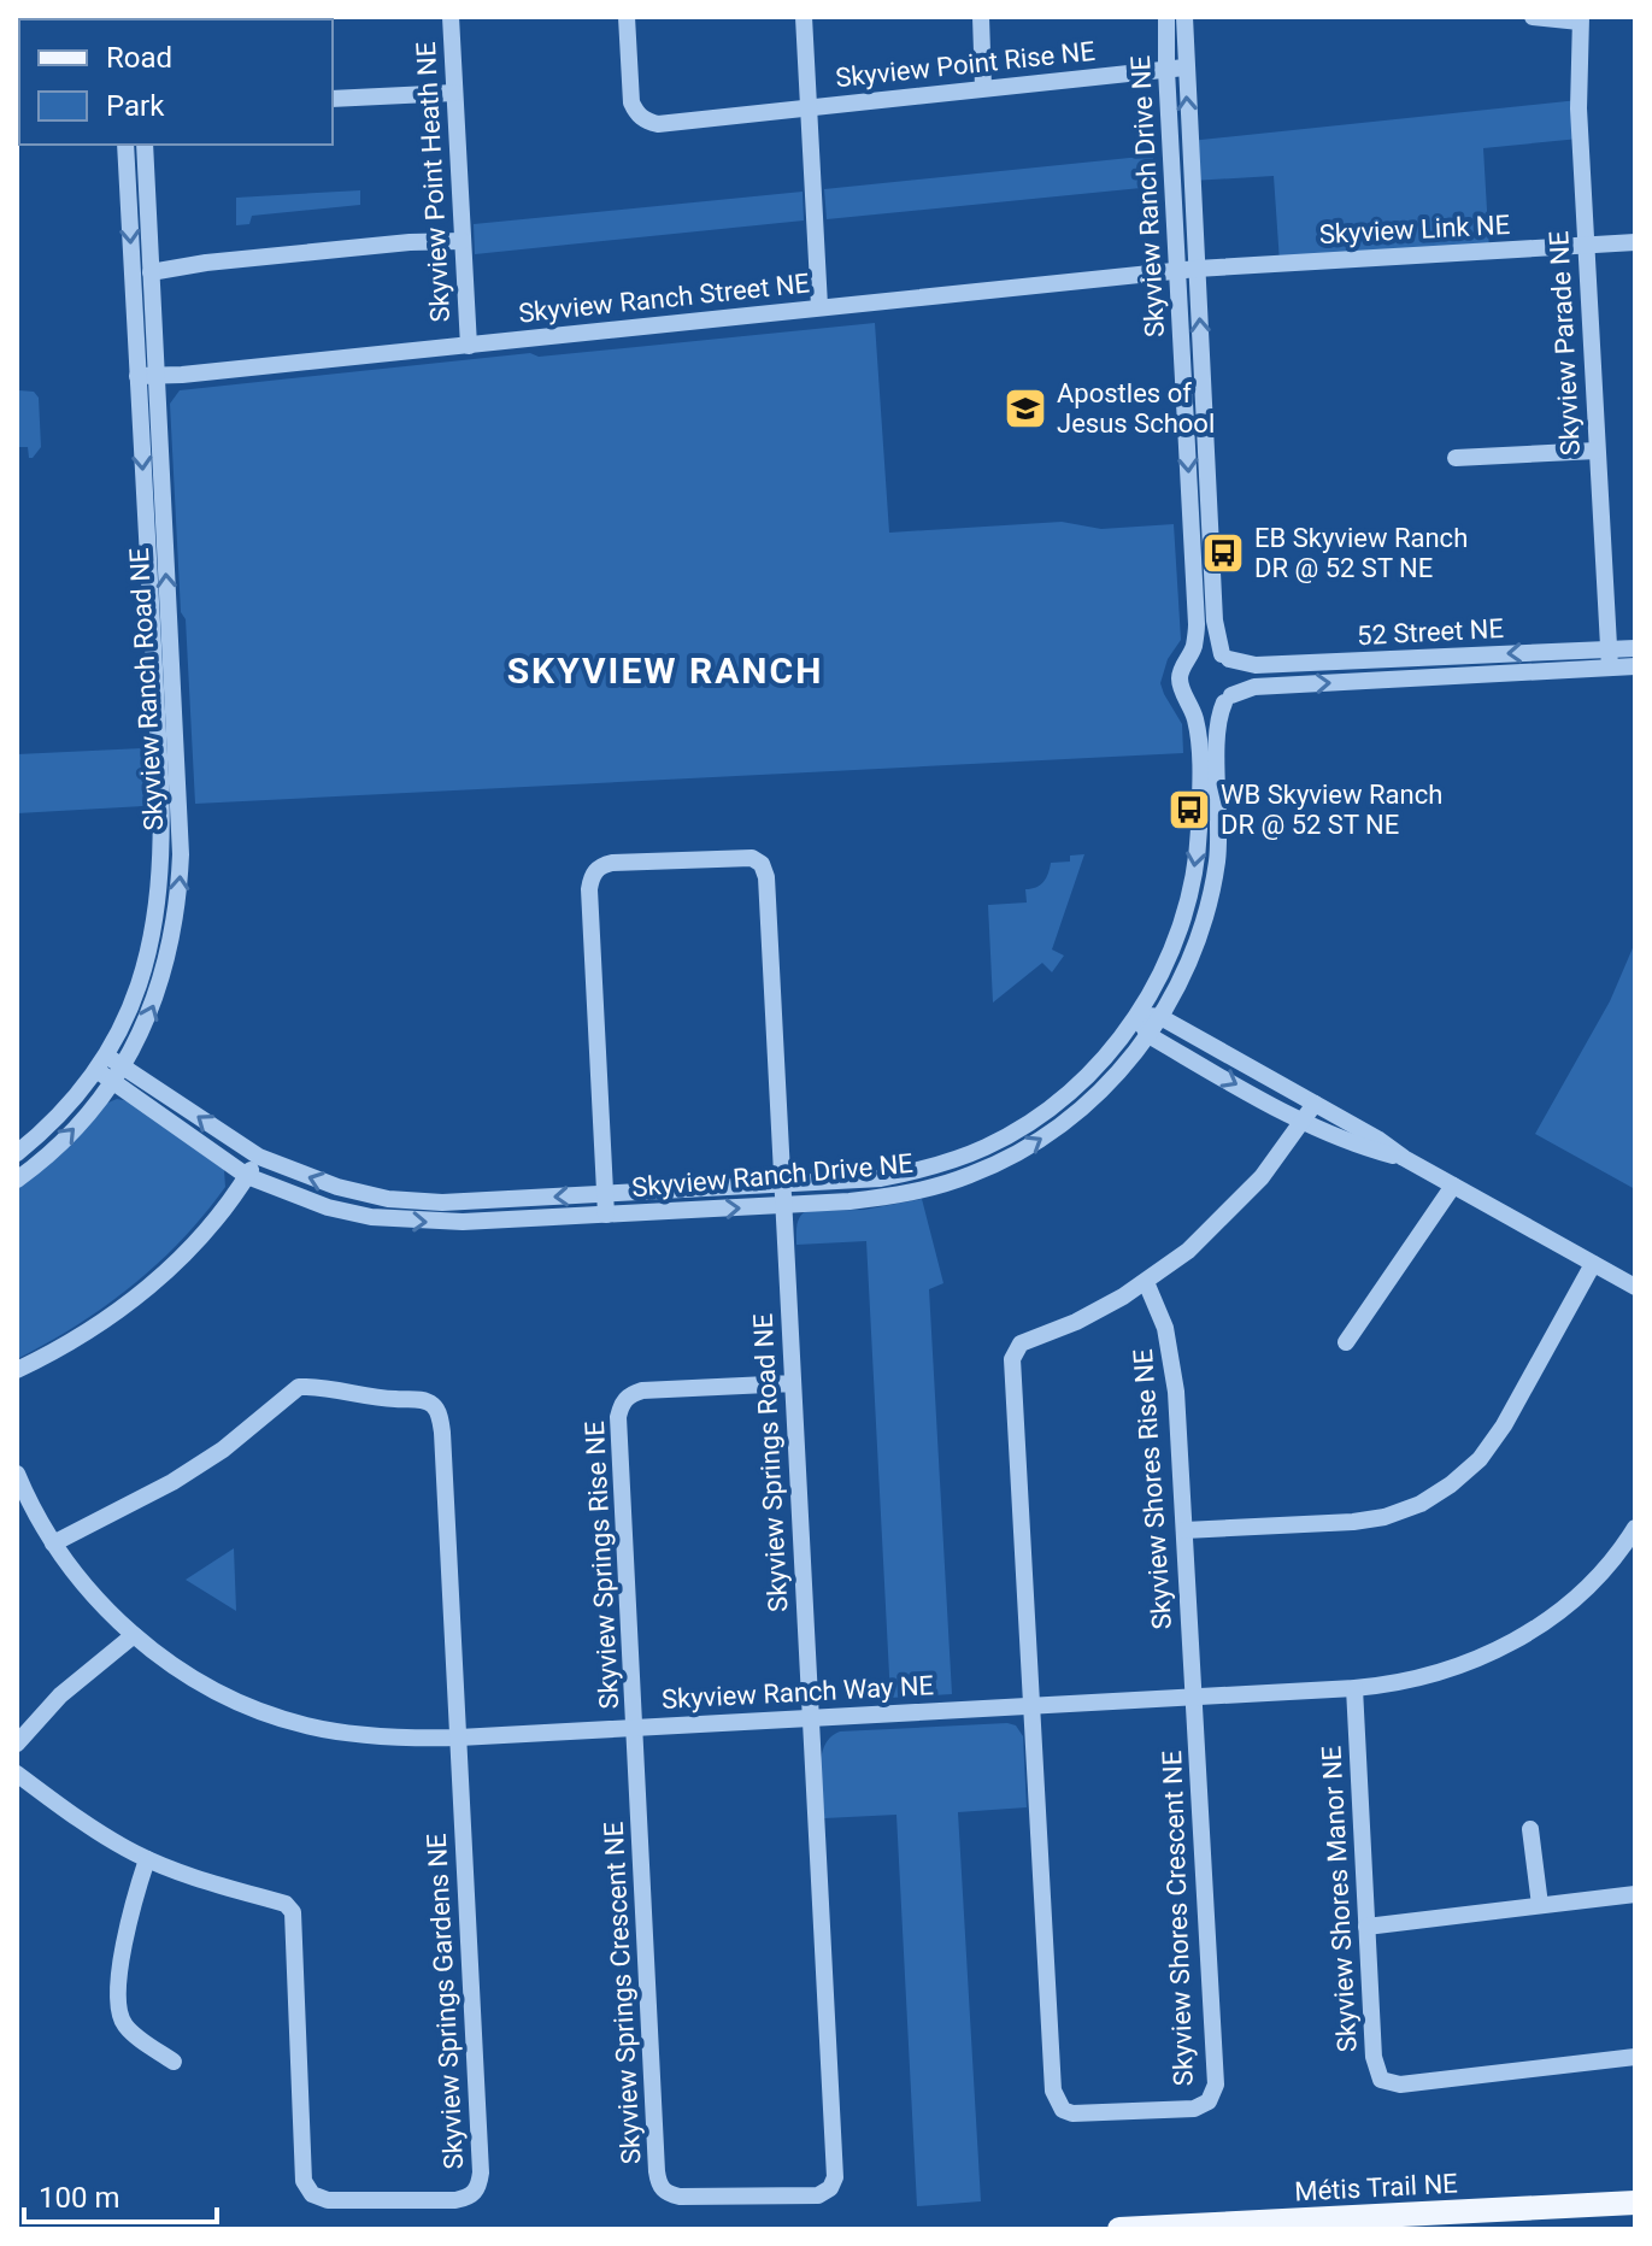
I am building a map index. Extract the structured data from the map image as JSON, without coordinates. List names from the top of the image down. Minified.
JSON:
{"streets":{"main road":["Métis Trail NE"],"street":["Skyview Point Rise NE","Skyview Point Heath NE","Skyview Ranch Drive NE","Skyview Link NE","Skyview Ranch Street NE","Skyview Parade NE","52 Street NE","Skyview Ranch Road NE","Skyview Springs Road NE","Skyview Shores Rise NE","Skyview Springs Rise NE","Skyview Ranch Way NE","Skyview Shores Manor NE","Skyview Shores Crescent NE","Skyview Springs Crescent NE","Skyview Springs Gardens NE"]},"crossings":[["Skyview Point Rise NE","Skyview Ranch Drive NE"],["Skyview Point Heath NE","Skyview Ranch Street NE"],["Skyview Ranch Drive NE","Skyview Link NE"],["Skyview Ranch Drive NE","Skyview Ranch Street NE"],["Skyview Ranch Drive NE","52 Street NE"],["Skyview Ranch Drive NE","Skyview Ranch Road NE"],["Skyview Ranch Drive NE","Skyview Springs Road NE"],["Skyview Link NE","Skyview Ranch Street NE"],["Skyview Link NE","Skyview Parade NE"],["Skyview Ranch Street NE","Skyview Ranch Road NE"],["Skyview Parade NE","52 Street NE"],["Skyview Springs Road NE","Skyview Springs Rise NE"],["Skyview Springs Road NE","Skyview Ranch Way NE"],["Skyview Springs Road NE","Skyview Springs Crescent NE"],["Skyview Shores Rise NE","Skyview Ranch Way NE"],["Skyview Shores Rise NE","Skyview Shores Crescent NE"],["Skyview Springs Rise NE","Skyview Ranch Way NE"],["Skyview Springs Rise NE","Skyview Springs Crescent NE"],["Skyview Ranch Way NE","Skyview Shores Manor NE"],["Skyview Ranch Way NE","Skyview Shores Crescent NE"],["Skyview Ranch Way NE","Skyview Springs Crescent NE"],["Skyview Ranch Way NE","Skyview Springs Gardens NE"]],"districts":["SKYVIEW RANCH"],"places":{"school or university":["Apostles of Jesus School"],"bus stop":["EB Skyview Ranch DR @ 52 ST NE","WB Skyview Ranch DR @ 52 ST NE"]},"legend":["Road","Park"],"scale_bar":"100 m"}
